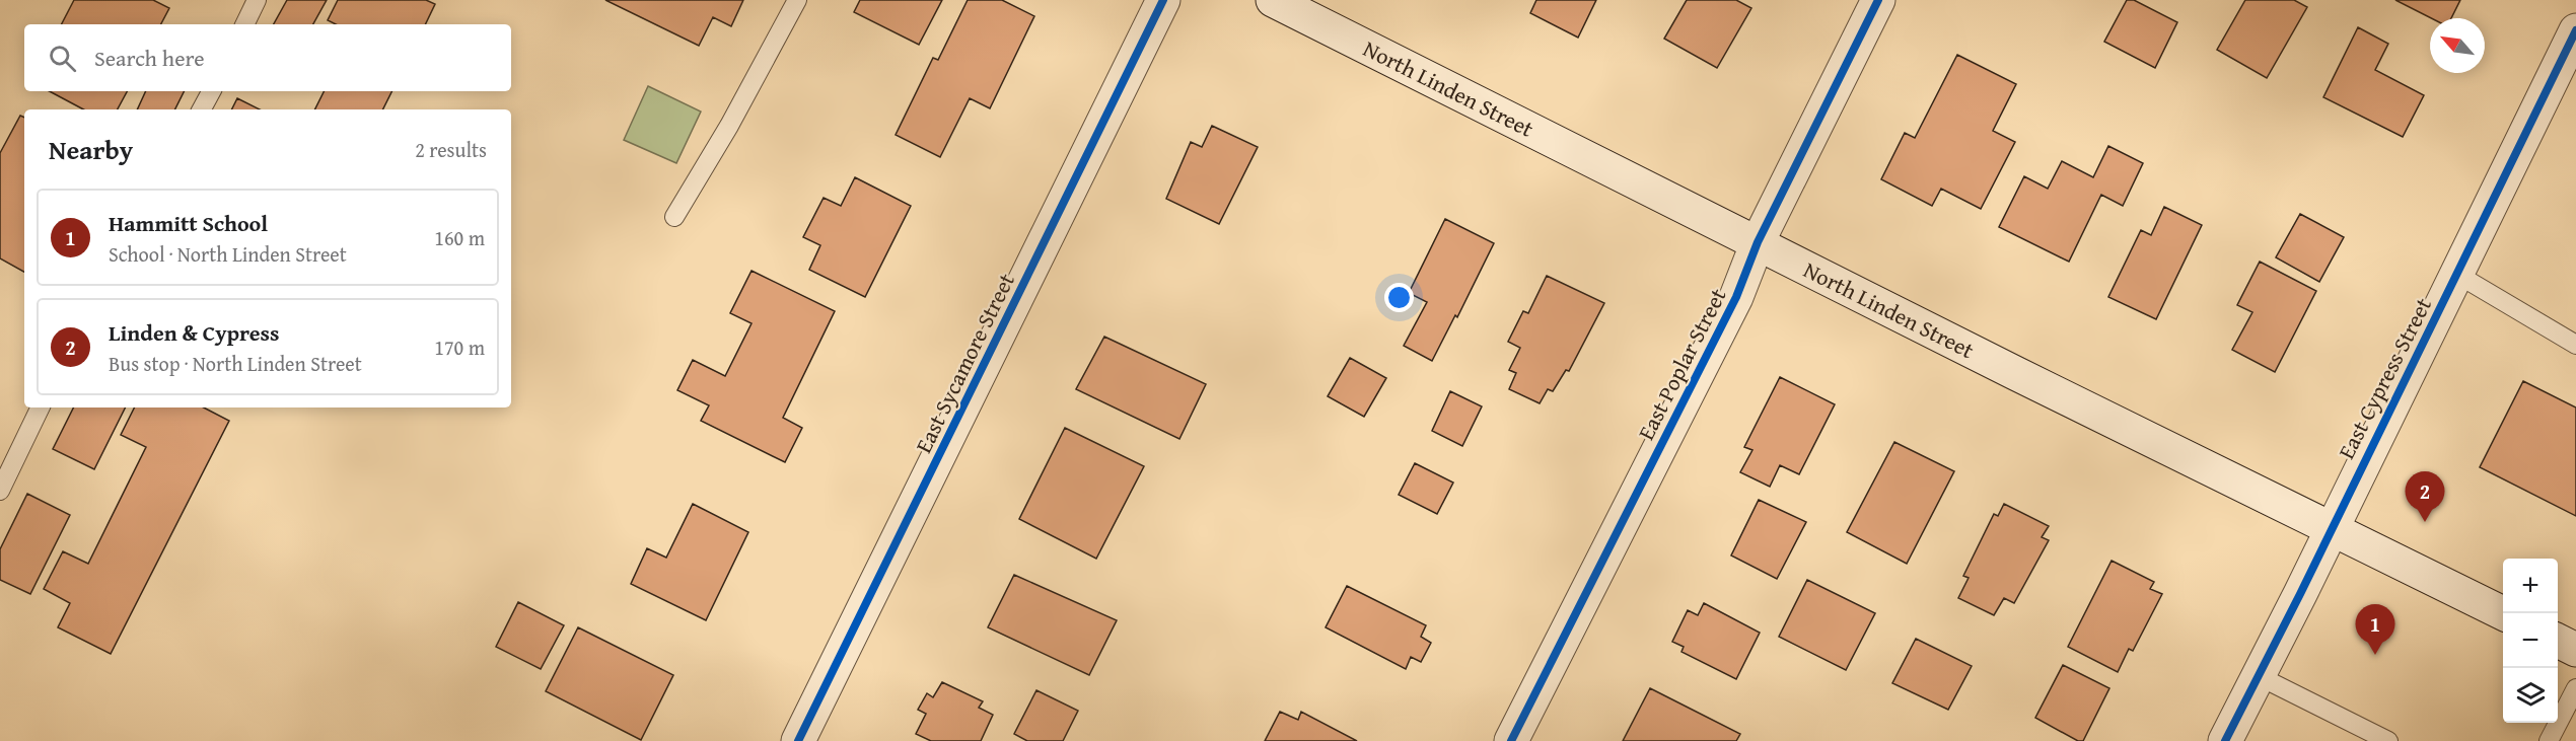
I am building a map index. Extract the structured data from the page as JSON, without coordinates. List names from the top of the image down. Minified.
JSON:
{"streets":{"street":["North Linden Street","East Sycamore Street","East Poplar Street","East Cypress Street"]},"crossings":[["North Linden Street","East Poplar Street"],["North Linden Street","East Cypress Street"]],"north":"top left","page":{"search":"Search here","heading":["Nearby","2 results"],"list":[{"mark":"1","name":"Hammitt School","note":"School · North Linden Street","value":"160 m"},{"mark":"2","name":"Linden & Cypress","note":"Bus stop · North Linden Street","value":"170 m"}],"pins":["2","1"],"map_buttons":["+","−"]}}
